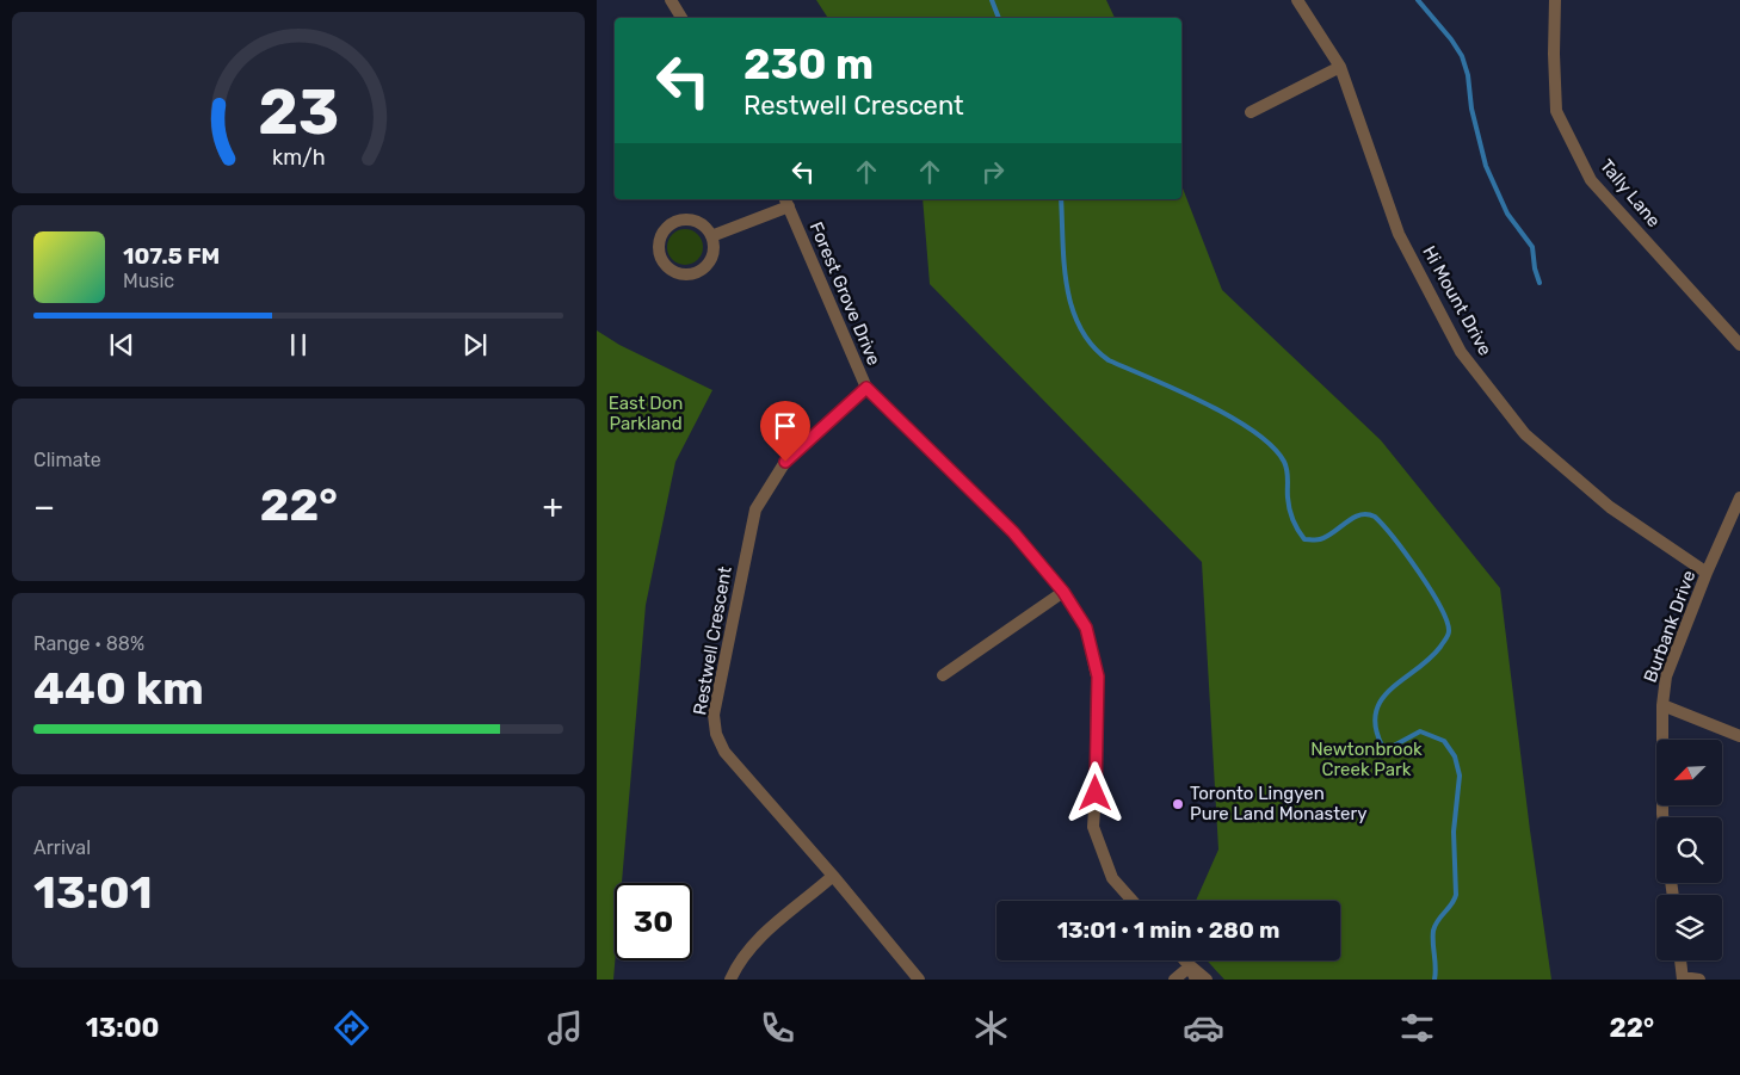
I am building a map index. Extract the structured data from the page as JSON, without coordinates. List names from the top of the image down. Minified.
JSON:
{"streets":{"street":["Tally Lane","Forest Grove Drive","Hi Mount Drive","Burbank Drive","Restwell Crescent"]},"crossings":[["Forest Grove Drive","Restwell Crescent"],["Hi Mount Drive","Burbank Drive"]],"parks":["East Don Parkland","Newtonbrook Creek Park"],"places":["Toronto Lingyen Pure Land Monastery"],"north":"bottom left","page":{"turn":["230 m","Restwell Crescent"],"song":["107.5 FM","Music"],"tile":["Climate",["Range · 88%","440 km"],["Arrival","13:01"]],"heat":["−","22°","+"],"limit":"30","trip":"13:01 · 1 min · 280 m","tabs":["13:00","22°"],"gauge":["23","km/h"]}}
